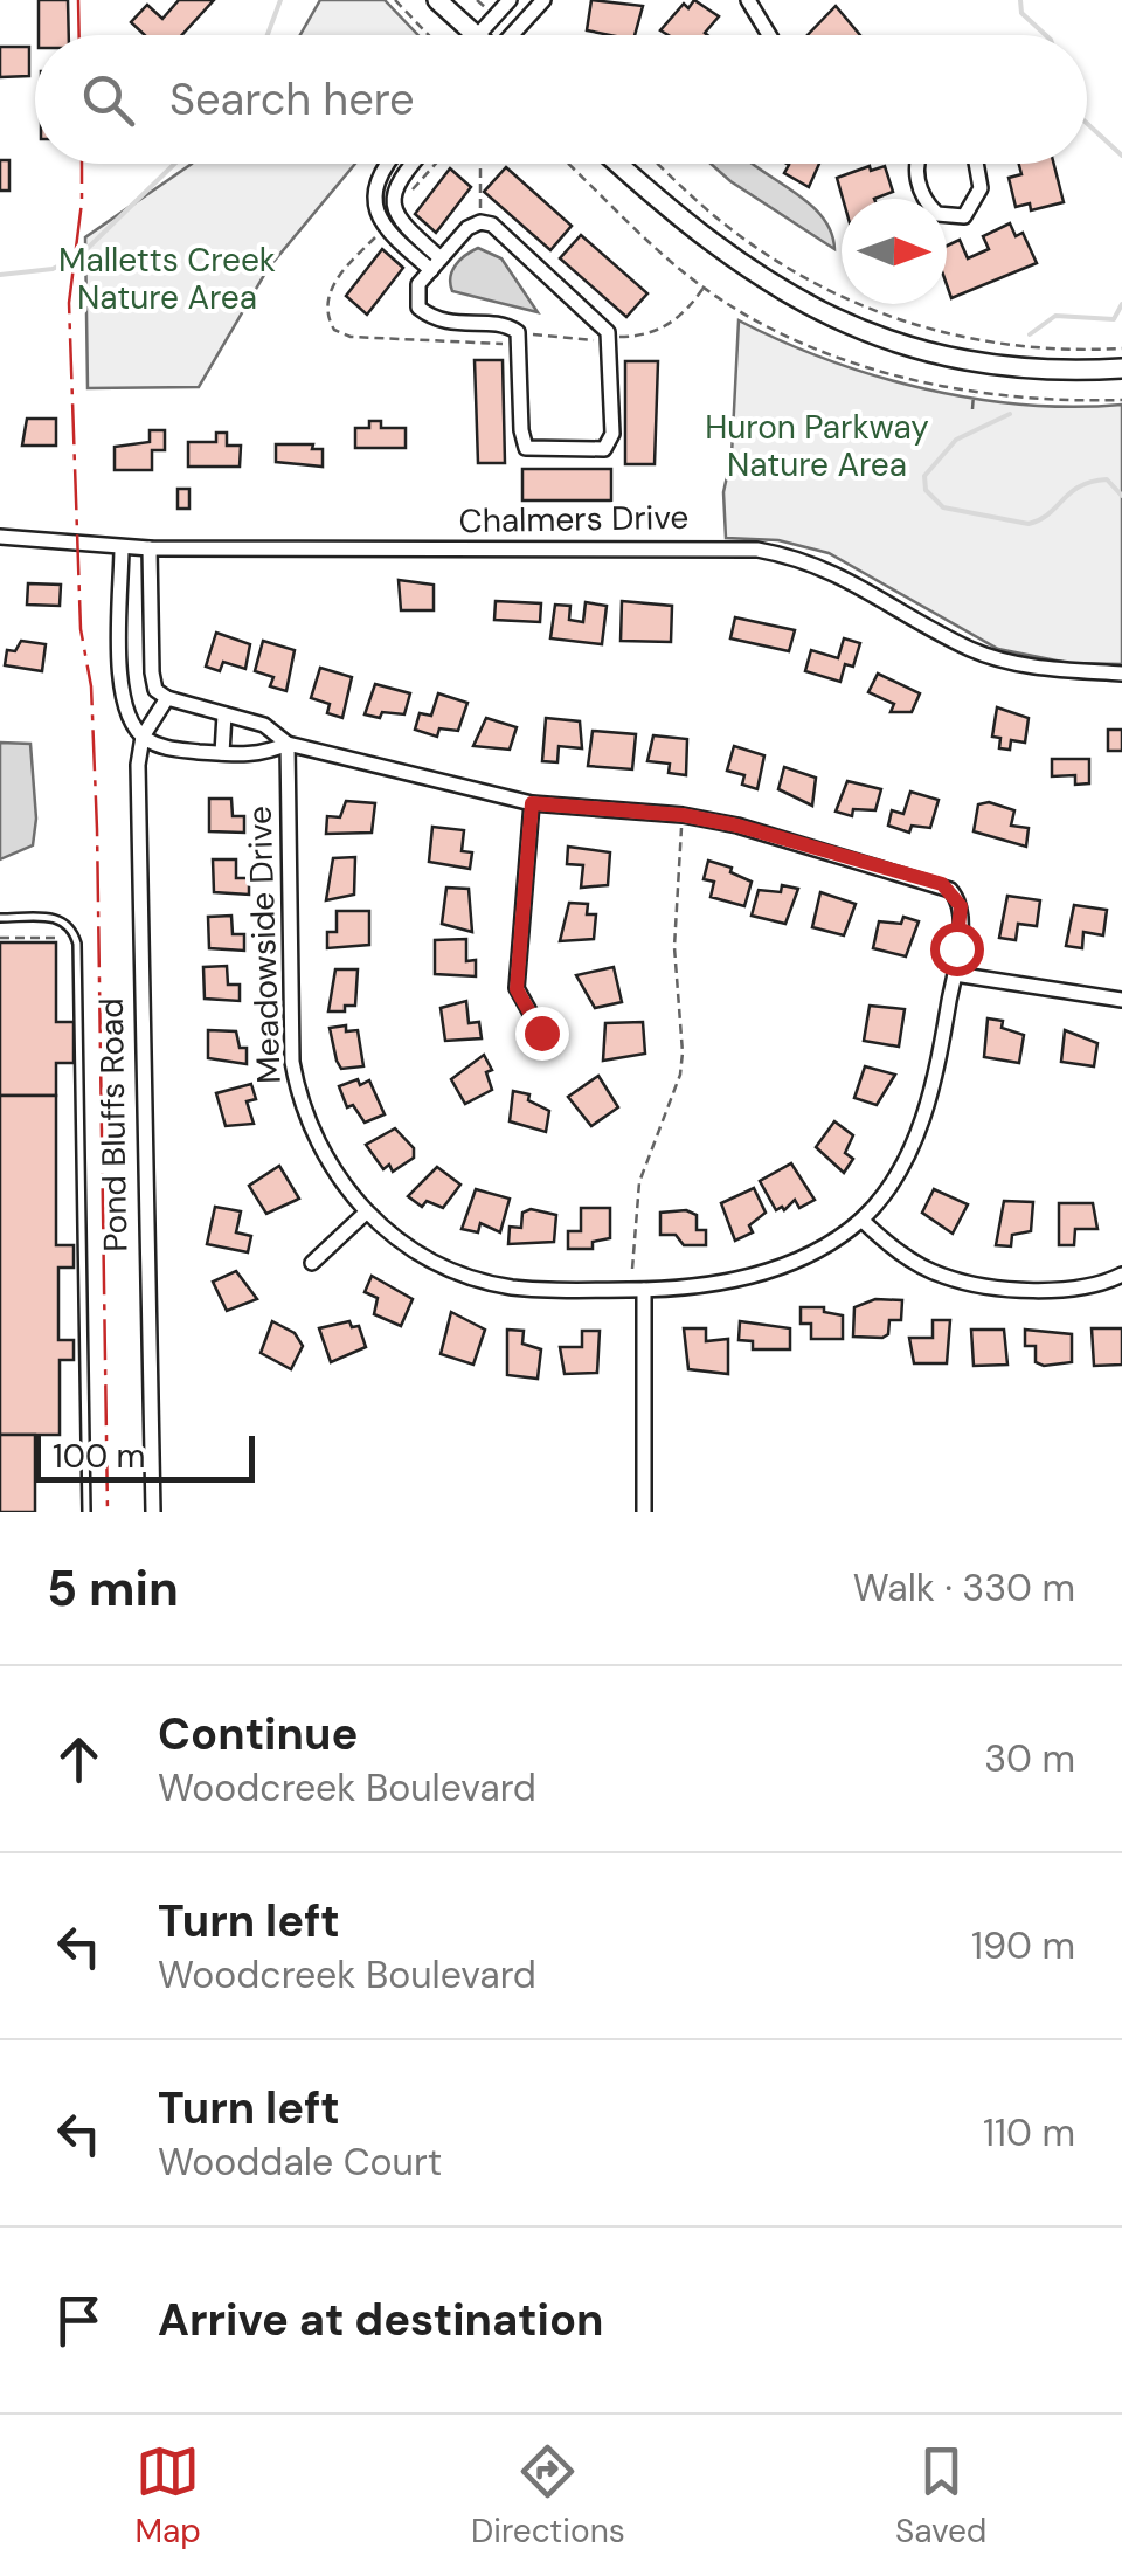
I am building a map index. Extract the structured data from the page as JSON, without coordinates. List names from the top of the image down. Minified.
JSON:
{"streets":{"street":["Chalmers Drive","Meadowside Drive","Pond Bluffs Road"]},"parks":["Malletts Creek Nature Area","Huron Parkway Nature Area"],"scale_bar":"100 m","north":"right","page":{"search":"Search here","scale":"100 m","heading":["5 min","Walk · 330 m"],"list":[["Continue","Woodcreek Boulevard","30 m"],["Turn left","Woodcreek Boulevard","190 m"],["Turn left","Wooddale Court","110 m"],"Arrive at destination"],"nav":["Map","Directions","Saved"]}}
